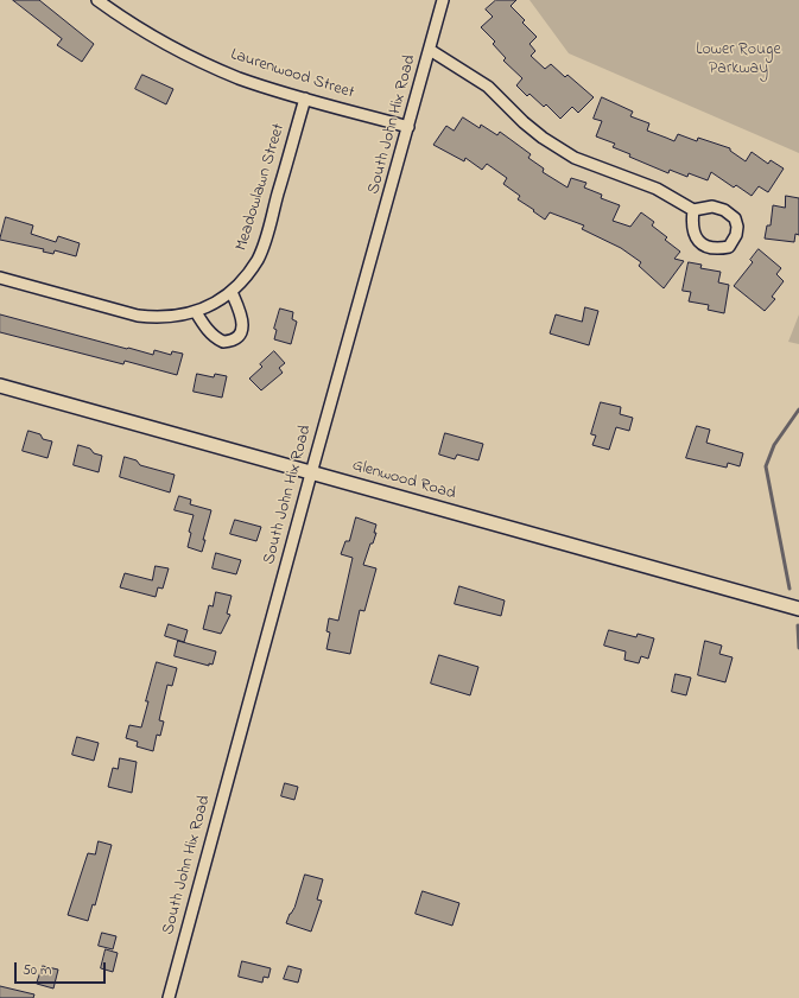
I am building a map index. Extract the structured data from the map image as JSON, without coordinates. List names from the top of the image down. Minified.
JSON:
{"streets":{"street":["Laurenwood Street","South John Hix Road","Meadowlawn Street","Glenwood Road"]},"crossings":[["Laurenwood Street","South John Hix Road"],["Laurenwood Street","Meadowlawn Street"],["South John Hix Road","Glenwood Road"]],"parks":["Lower Rouge Parkway"],"scale_bar":"50 m"}
